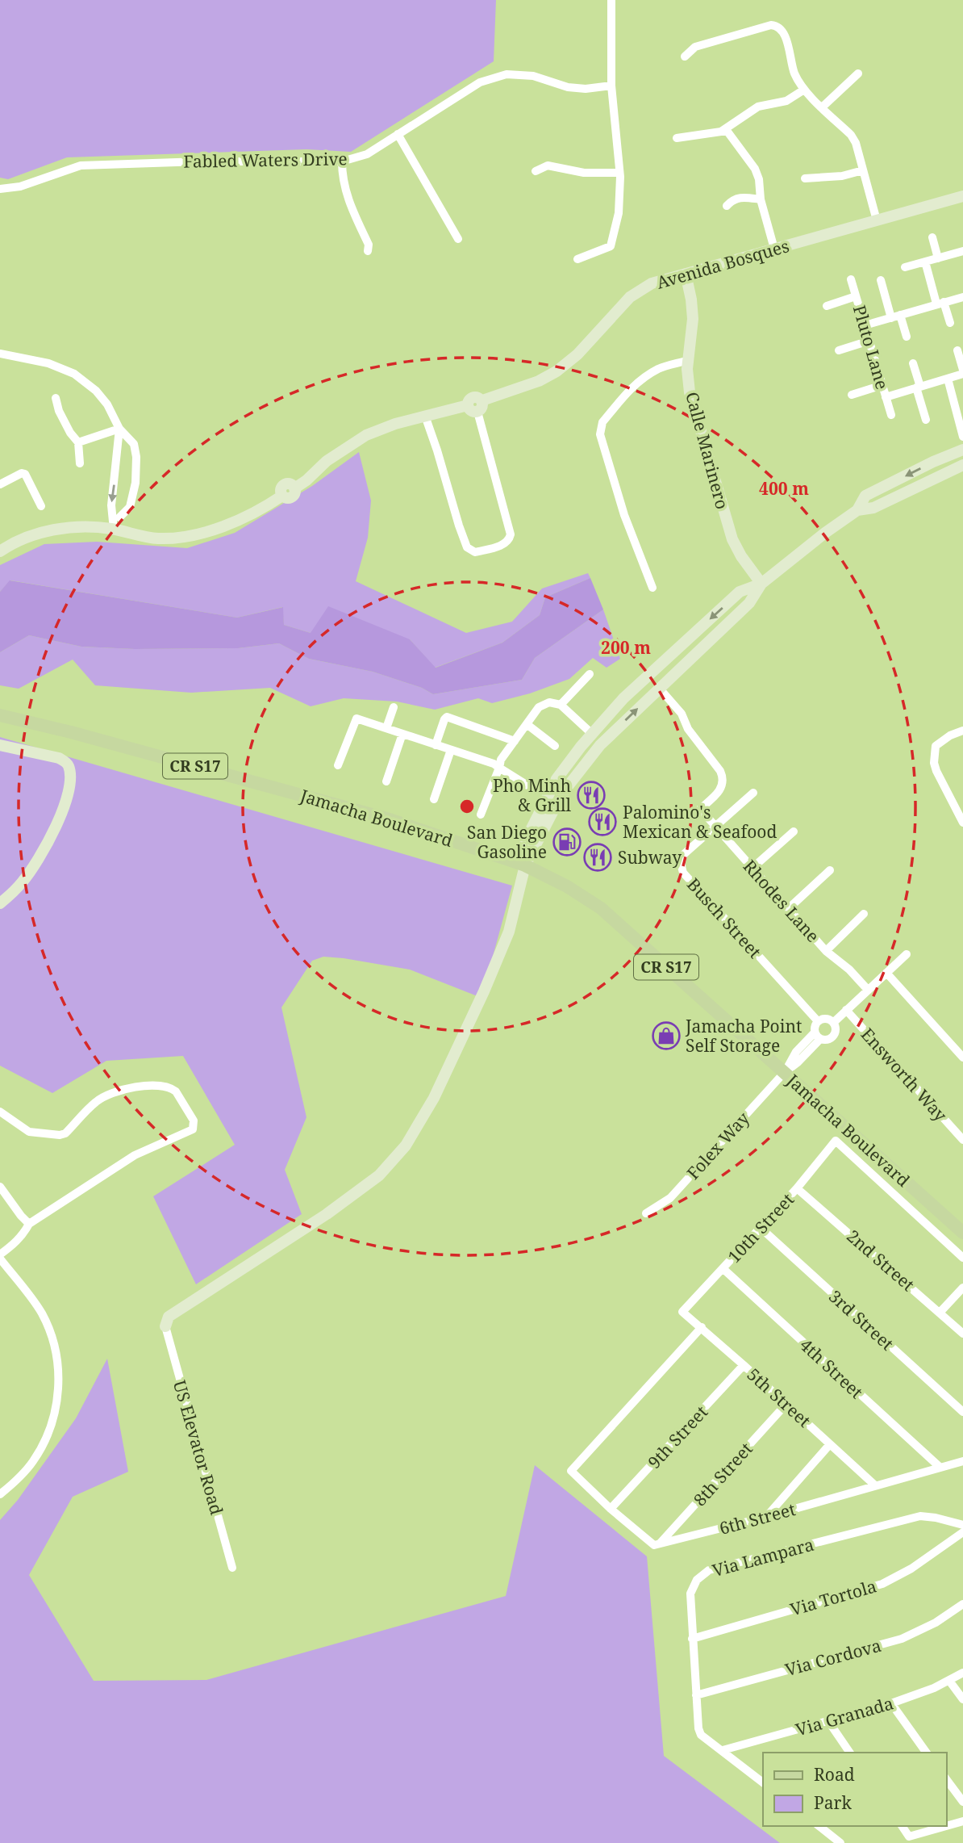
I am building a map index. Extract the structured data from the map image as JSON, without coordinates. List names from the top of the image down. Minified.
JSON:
{"streets":{"main road":["CR S17","Jamacha Boulevard"],"street":["Fabled Waters Drive","Avenida Bosques","Pluto Lane","Calle Marinero","Rhodes Lane","Busch Street","Ensworth Way","Folex Way","10th Street","2nd Street","3rd Street","4th Street","5th Street","9th Street","US Elevator Road","8th Street","6th Street","Via Lampara","Via Tortola","Via Cordova","Via Granada"]},"crossings":[["Avenida Bosques","Calle Marinero"],["Jamacha Boulevard","Folex Way"],["Rhodes Lane","Busch Street"],["Busch Street","Folex Way"],["10th Street","2nd Street"],["10th Street","3rd Street"],["10th Street","4th Street"],["10th Street","5th Street"],["4th Street","6th Street"],["5th Street","9th Street"],["5th Street","8th Street"],["5th Street","6th Street"],["8th Street","6th Street"],["Via Lampara","Via Tortola"],["Via Lampara","Via Cordova"],["Via Lampara","Via Granada"]],"places":{"restaurant":["Pho Minh & Grill","Palomino's Mexican & Seafood","Subway"],"fuel station":["San Diego Gasoline"],"shop":["Jamacha Point Self Storage"]},"legend":["Road","Park"],"rings":["400 m","200 m"]}
